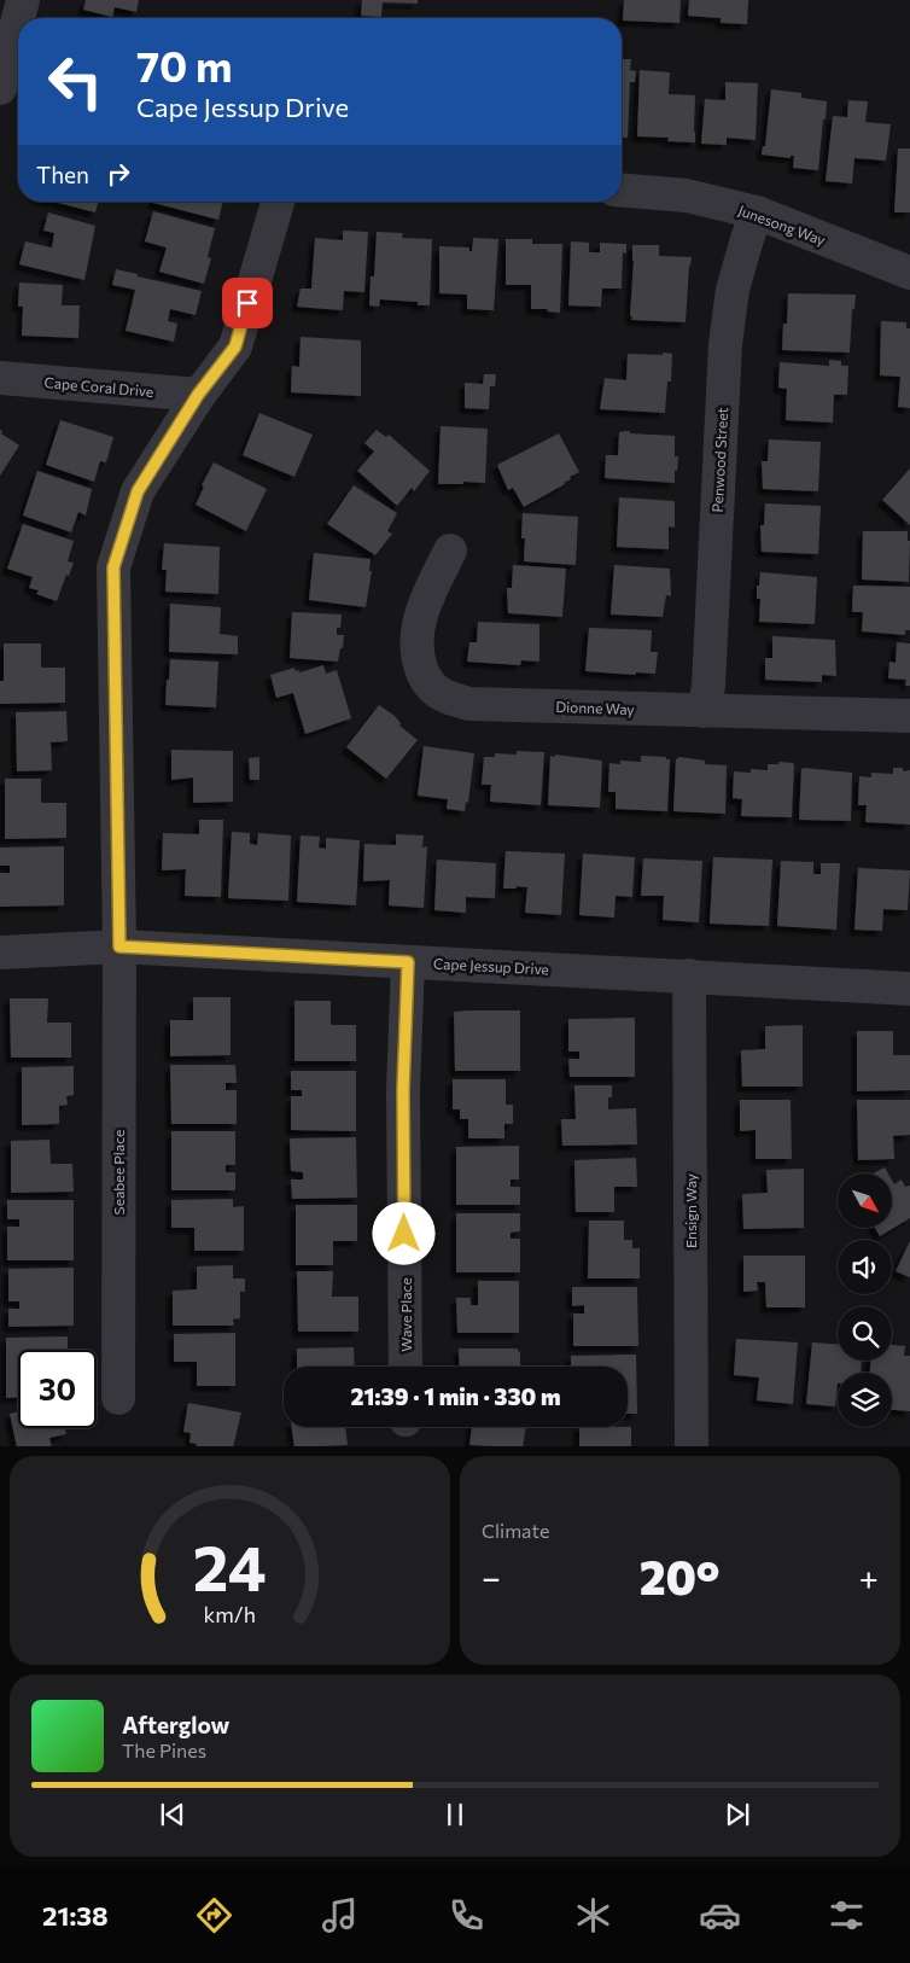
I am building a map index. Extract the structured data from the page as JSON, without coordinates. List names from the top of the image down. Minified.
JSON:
{"streets":{"street":["Junesong Way","Cape Coral Drive","Penwood Street","Dionne Way","Cape Jessup Drive","Seabee Place","Ensign Way","Wave Place"]},"crossings":[["Junesong Way","Penwood Street"],["Penwood Street","Dionne Way"],["Cape Jessup Drive","Seabee Place"],["Cape Jessup Drive","Ensign Way"],["Cape Jessup Drive","Wave Place"]],"north":"bottom right","page":{"turn":["70 m","Cape Jessup Drive"],"then":"Then","limit":"30","trip":"21:39 · 1 min · 330 m","tile":"Climate","heat":["−","20°","+"],"song":["Afterglow","The Pines"],"tabs":"21:38","gauge":["24","km/h"]}}
